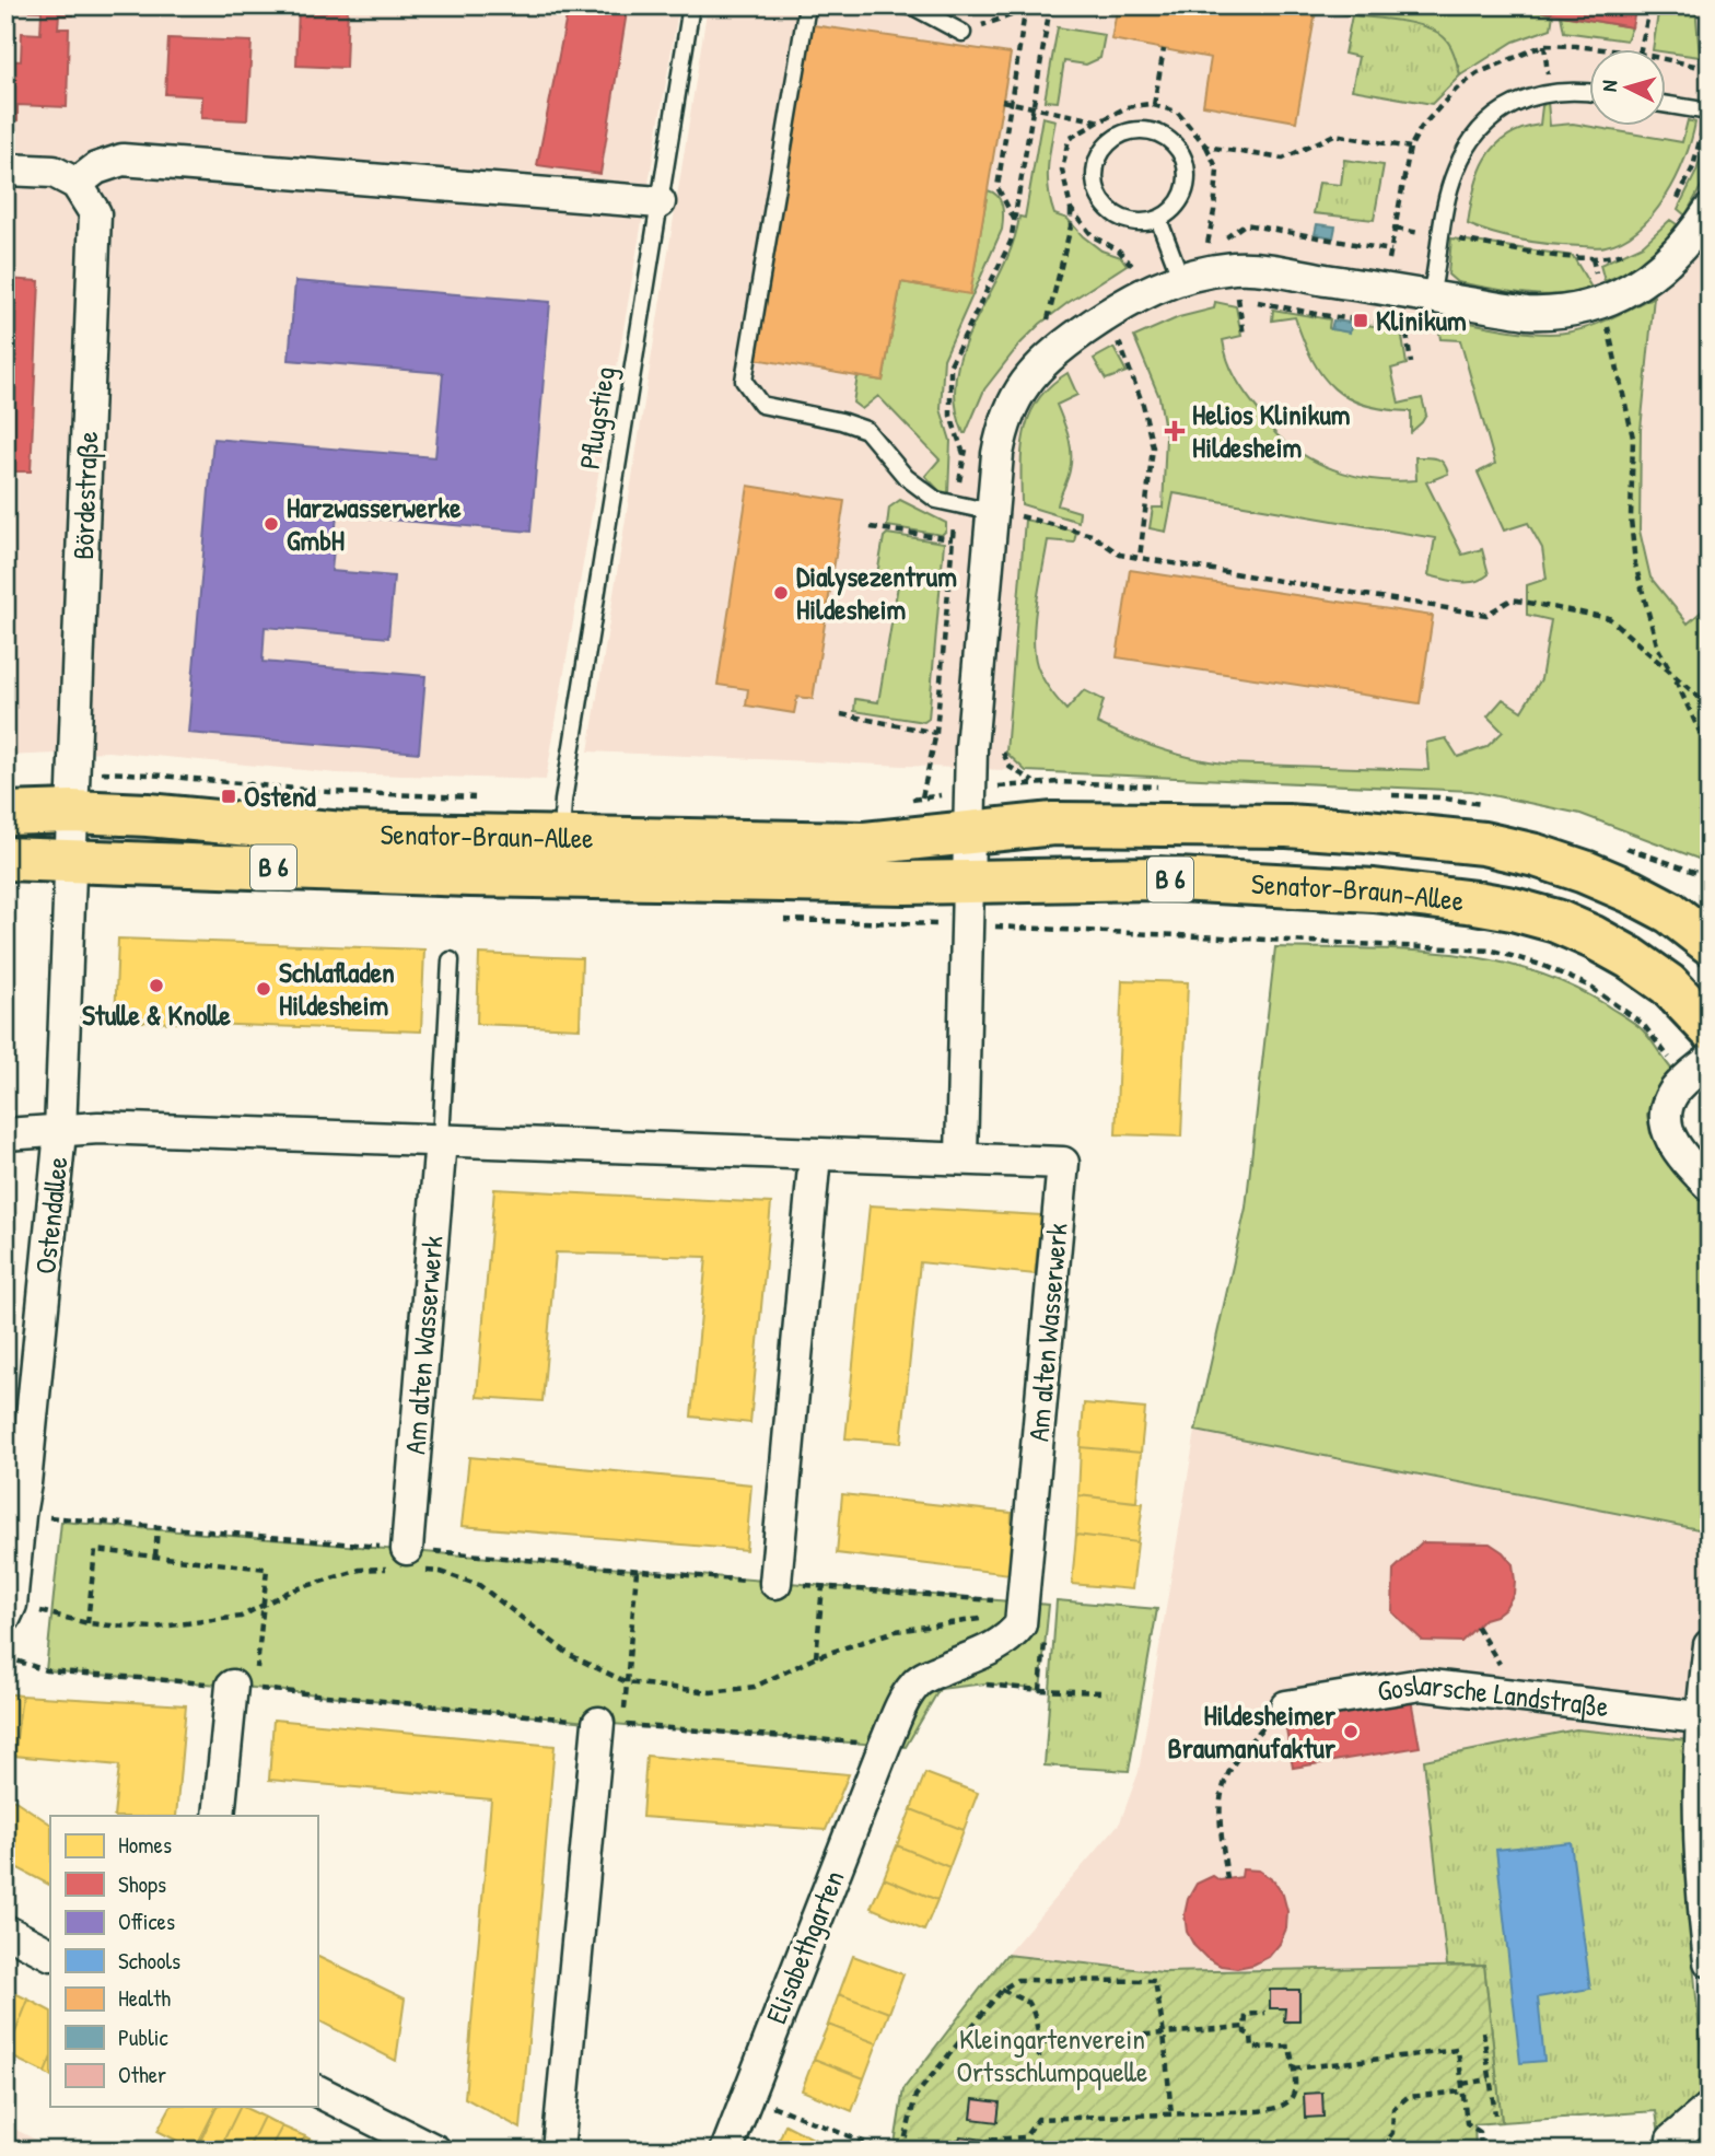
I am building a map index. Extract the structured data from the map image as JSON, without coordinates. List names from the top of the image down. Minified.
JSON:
{"streets":{"main road":["Senator-Braun-Allee","B 6"],"street":["Bördestraße","Ostendallee","Am alten Wasserwerk","Goslarsche Landstraße","Elisabethgarten"],"lane":["Pflugstieg"]},"crossings":[["Pflugstieg","Senator-Braun-Allee"],["Bördestraße","Senator-Braun-Allee"],["Bördestraße","Ostendallee"],["Senator-Braun-Allee","Ostendallee"],["Ostendallee","Am alten Wasserwerk"],["Am alten Wasserwerk","Elisabethgarten"]],"parks":["Kleingartenverein Ortsschlumpquelle"],"places":{"transit":["Klinikum","Ostend"],"health":["Helios Klinikum Hildesheim"],"other":["Harzwasserwerke GmbH","Dialysezentrum Hildesheim","Stulle & Knolle","Schlafladen Hildesheim","Hildesheimer Braumanufaktur"]},"legend":["Homes","Shops","Offices","Schools","Health","Public","Other"],"north":"left"}
